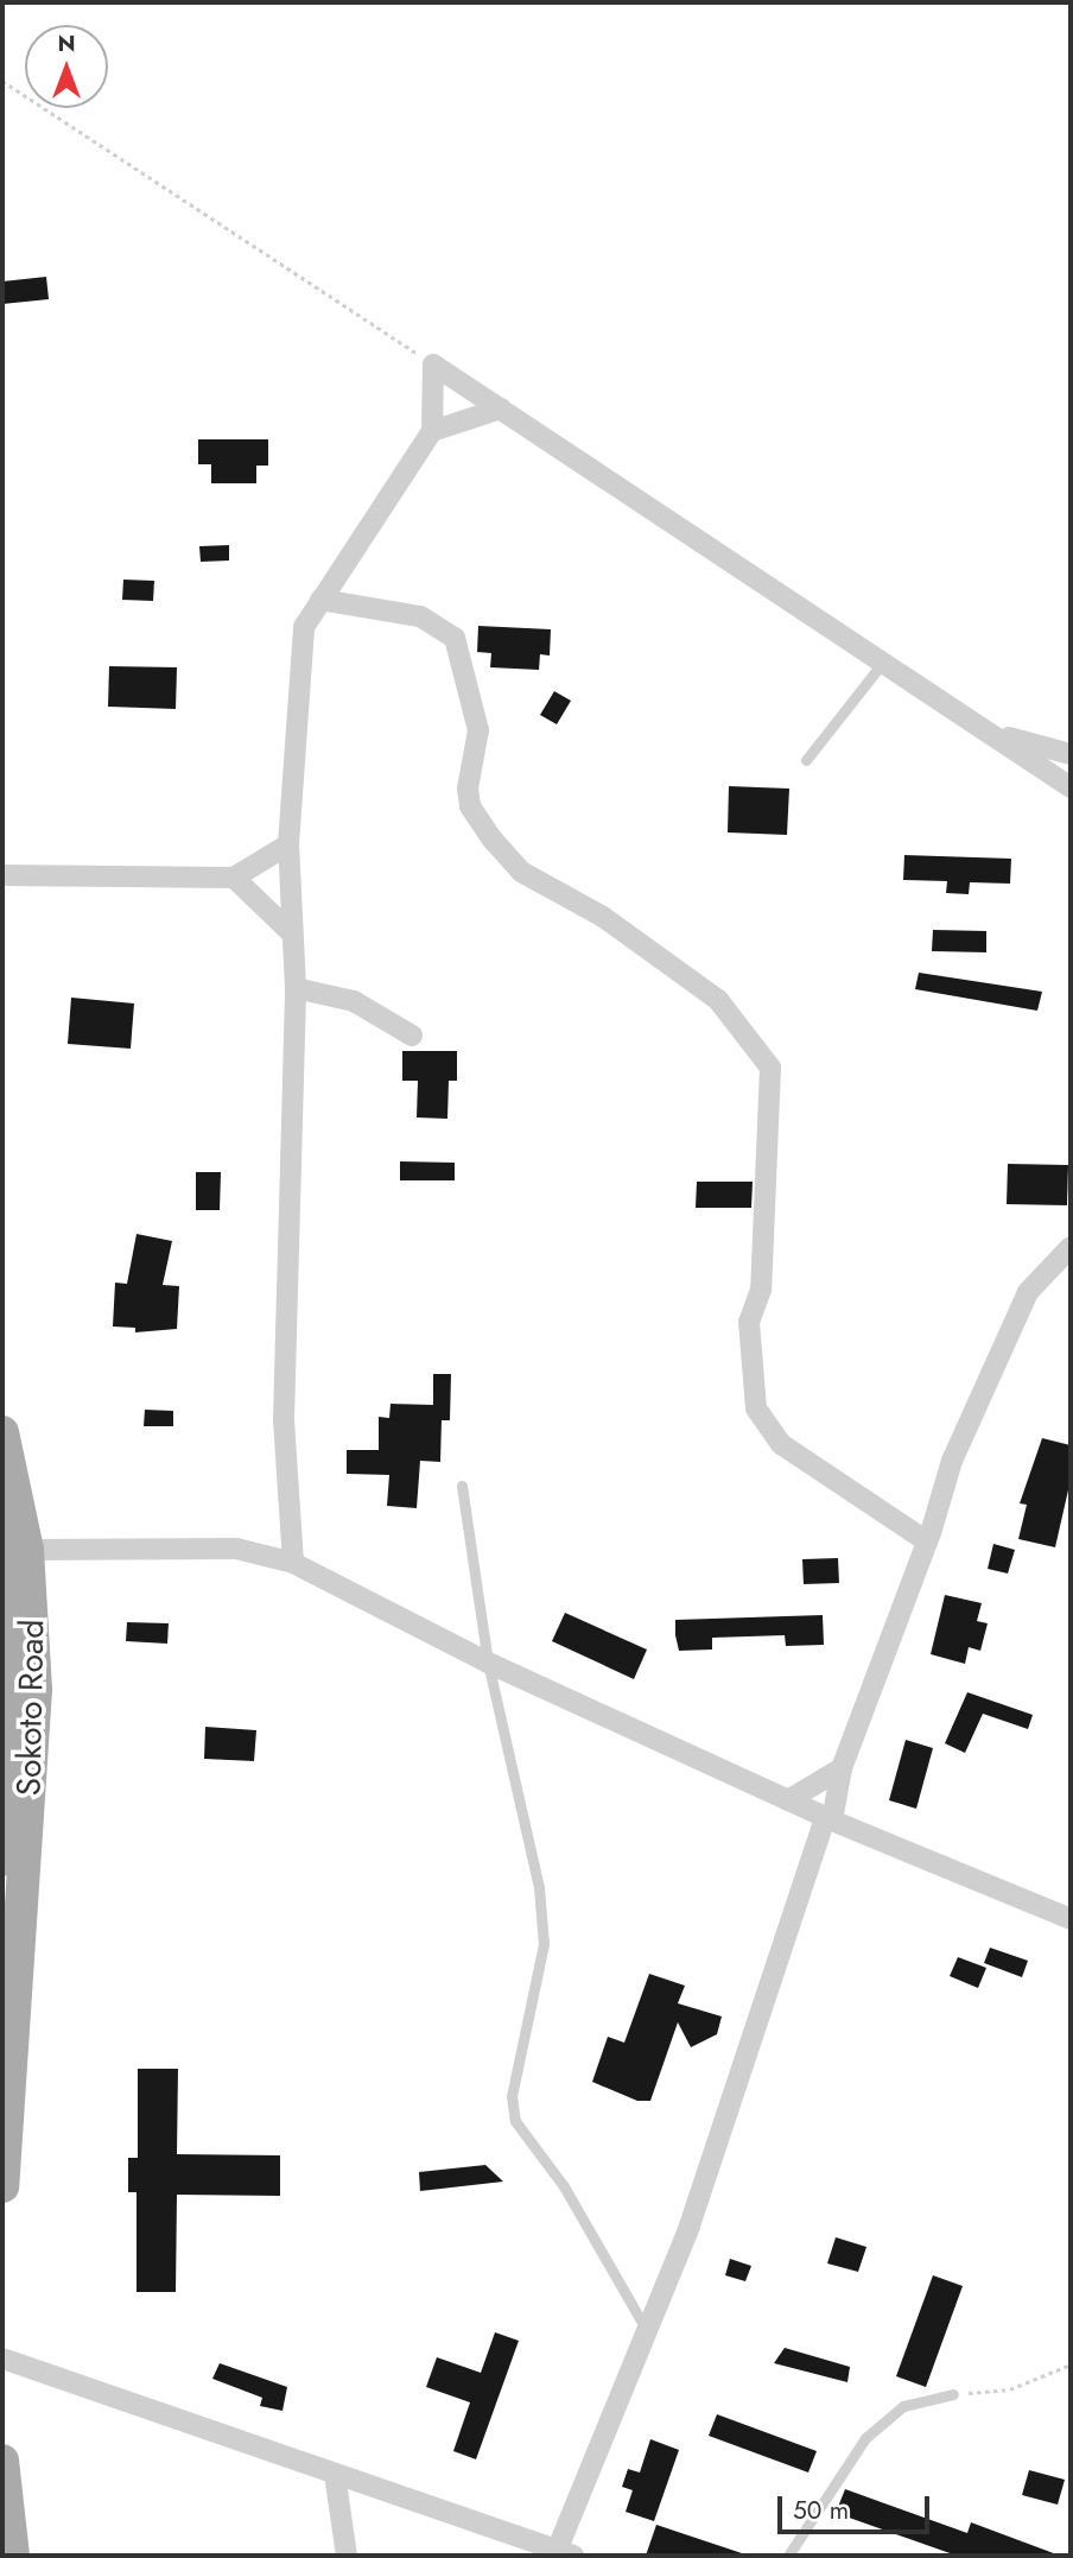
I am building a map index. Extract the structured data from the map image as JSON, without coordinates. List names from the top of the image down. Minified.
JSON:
{"streets":{"main road":["Sokoto Road"]},"scale_bar":"50 m","north":"top"}
